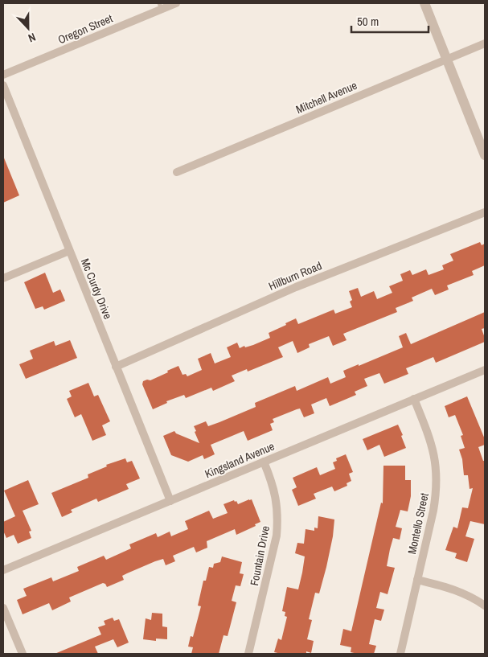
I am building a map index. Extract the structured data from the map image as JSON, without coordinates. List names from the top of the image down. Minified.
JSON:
{"streets":{"street":["Oregon Street","Mitchell Avenue","Hillburn Road","Mc Curdy Drive","Kingsland Avenue","Montello Street","Fountain Drive"]},"crossings":[["Hillburn Road","Mc Curdy Drive"],["Mc Curdy Drive","Kingsland Avenue"],["Kingsland Avenue","Montello Street"],["Kingsland Avenue","Fountain Drive"]],"scale_bar":"50 m","north":"bottom"}
